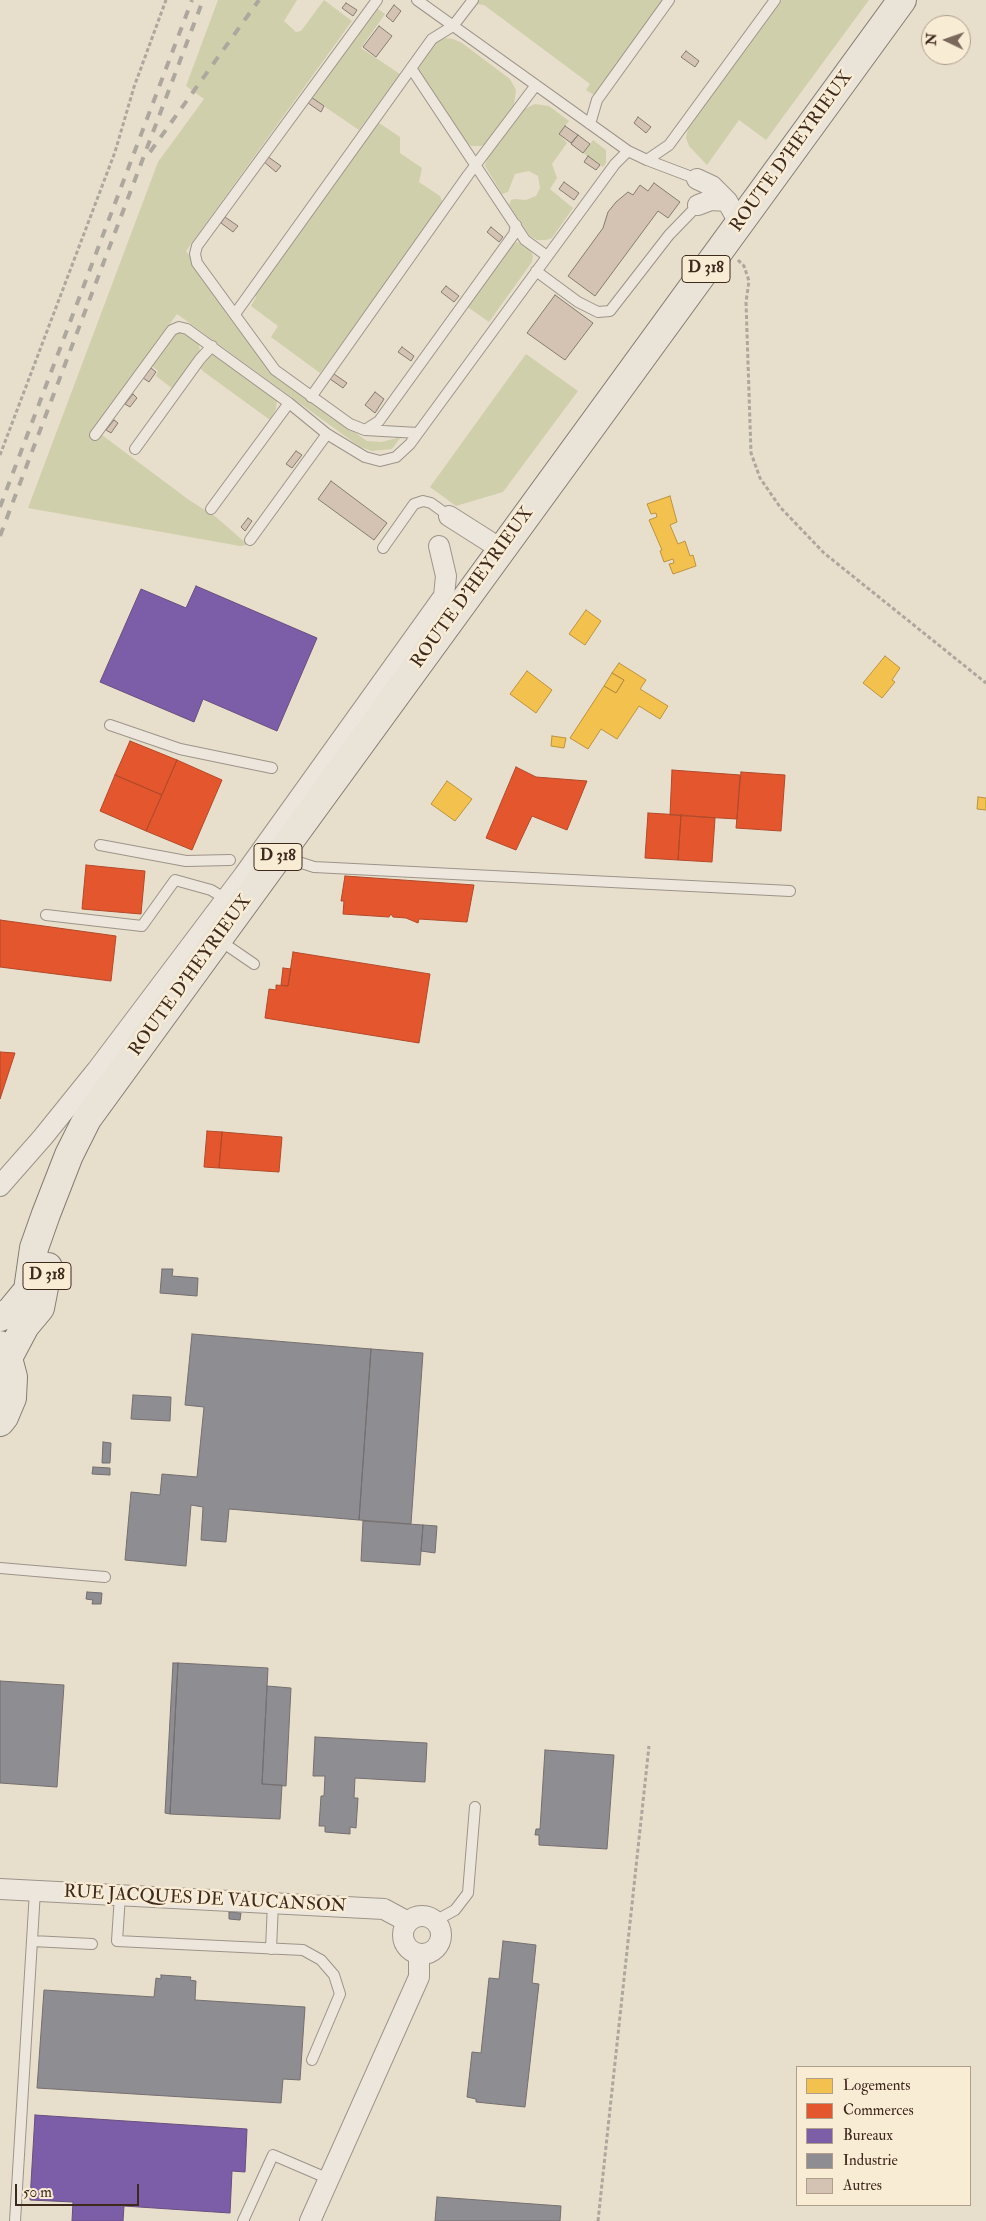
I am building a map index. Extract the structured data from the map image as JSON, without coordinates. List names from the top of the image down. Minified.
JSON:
{"streets":{"main road":["ROUTE D'HEYRIEUX","D 318"],"street":["RUE JACQUES DE VAUCANSON"]},"legend":["Logements","Commerces","Bureaux","Industrie","Autres"],"scale_bar":"50 m","north":"left"}
